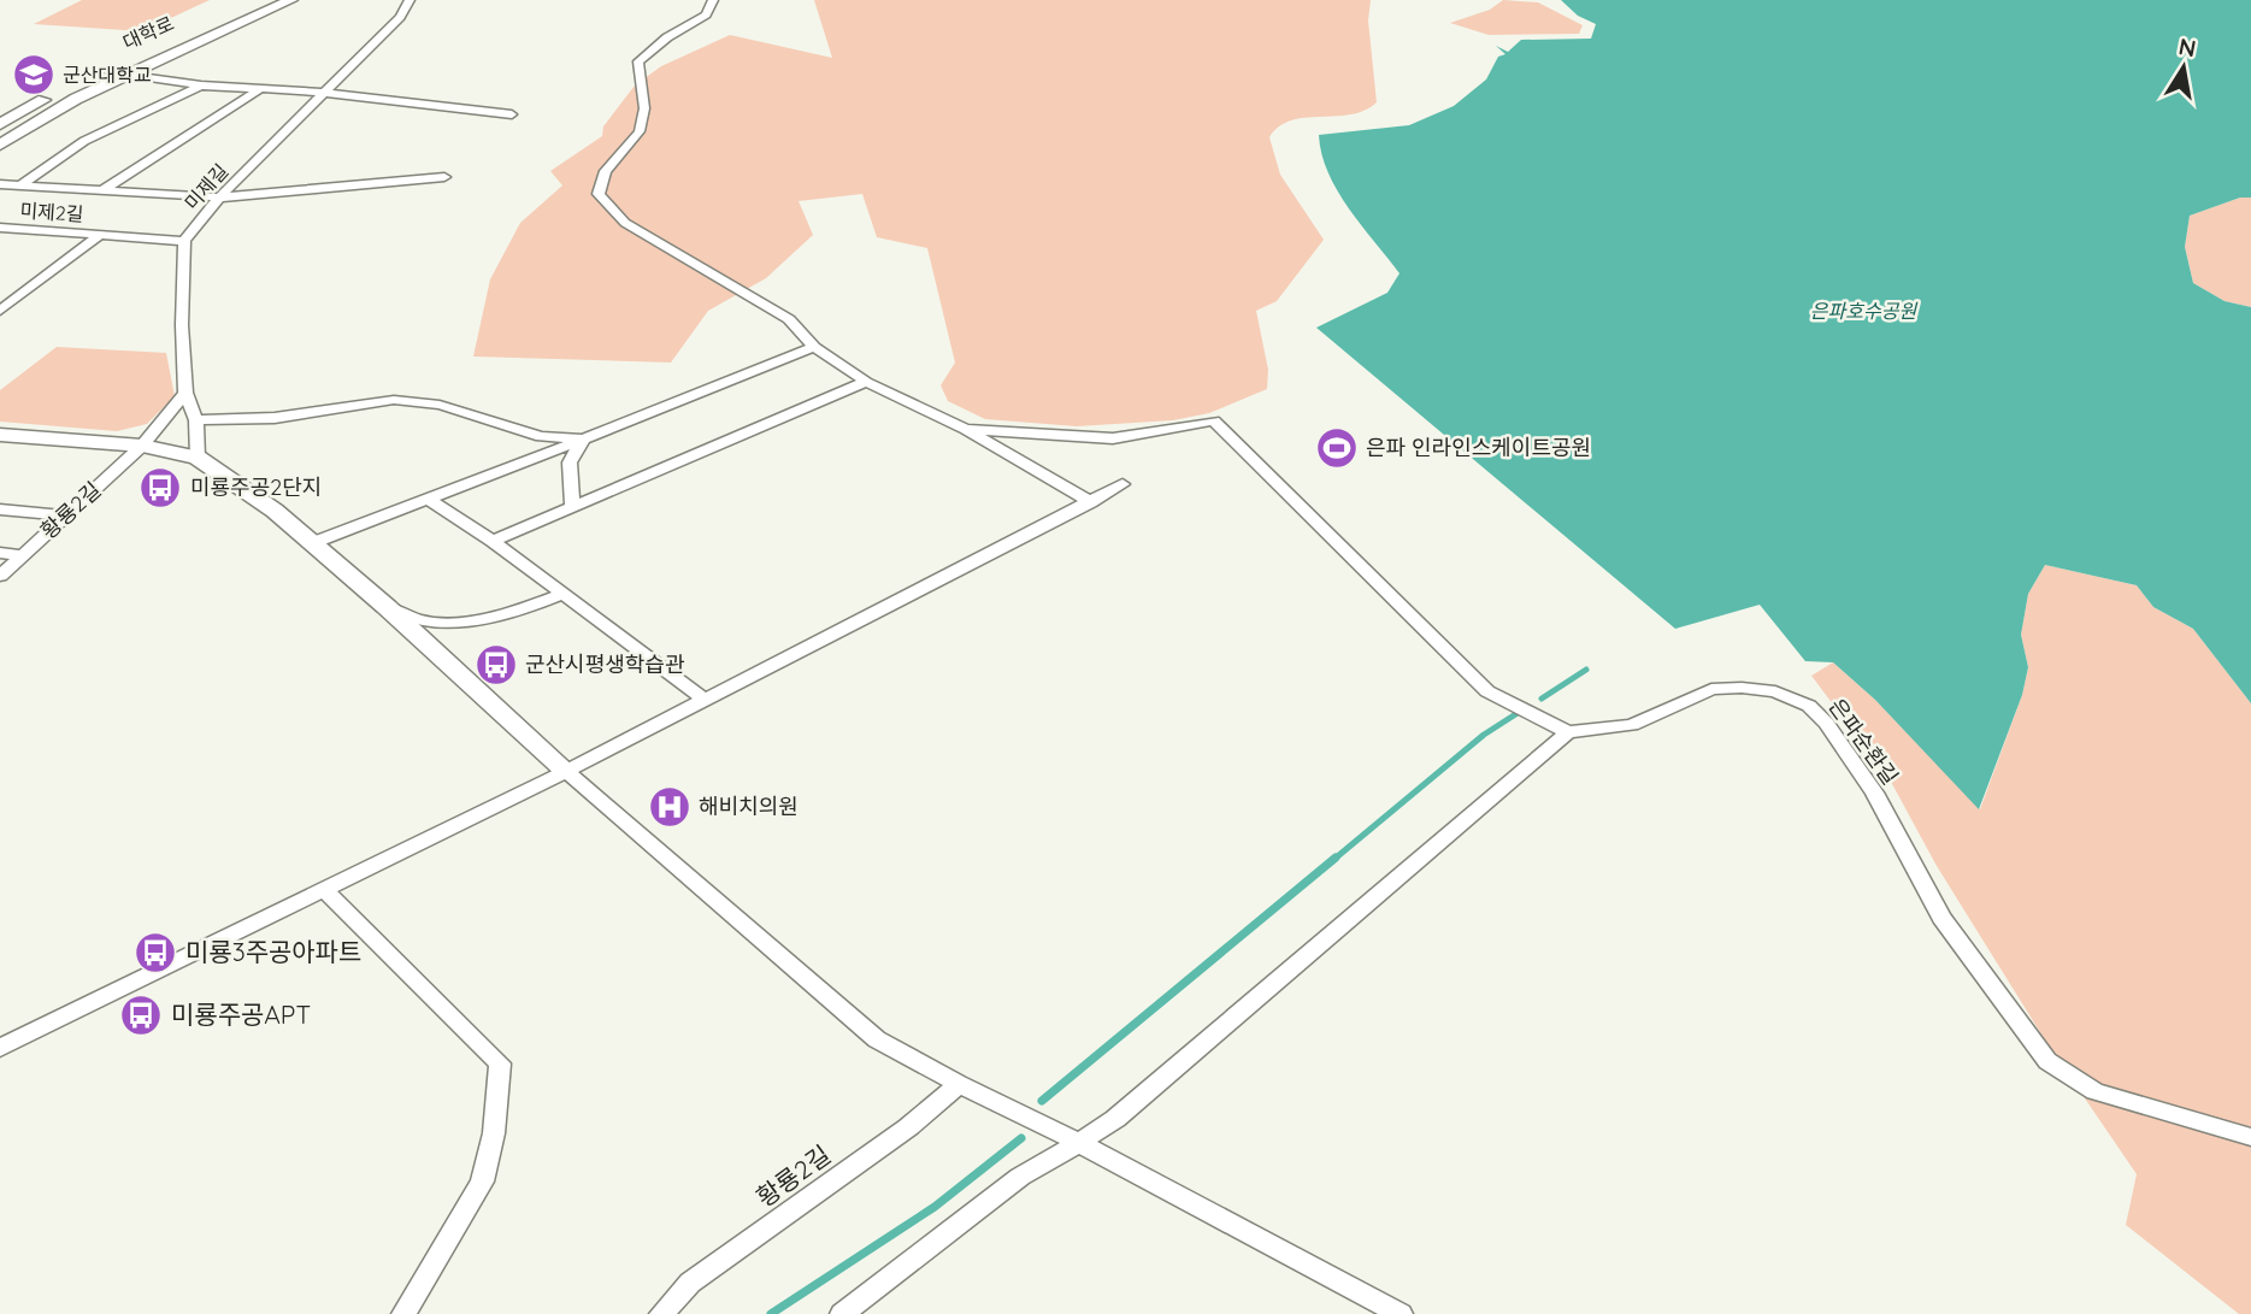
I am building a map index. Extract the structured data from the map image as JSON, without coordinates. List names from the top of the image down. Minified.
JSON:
{"streets":{"street":["대학로","미제길","미제2길","황룡2길","은파순환길"]},"crossings":[["미제길","미제2길"]],"water":["은파호수공원"],"places":{"school or university":["군산대학교"],"sports":["은파 인라인스케이트공원"],"bus stop":["미룡주공2단지","군산시평생학습관","미룡3주공아파트","미룡주공APT"],"hospital":["해비치의원"]},"north":"top"}
